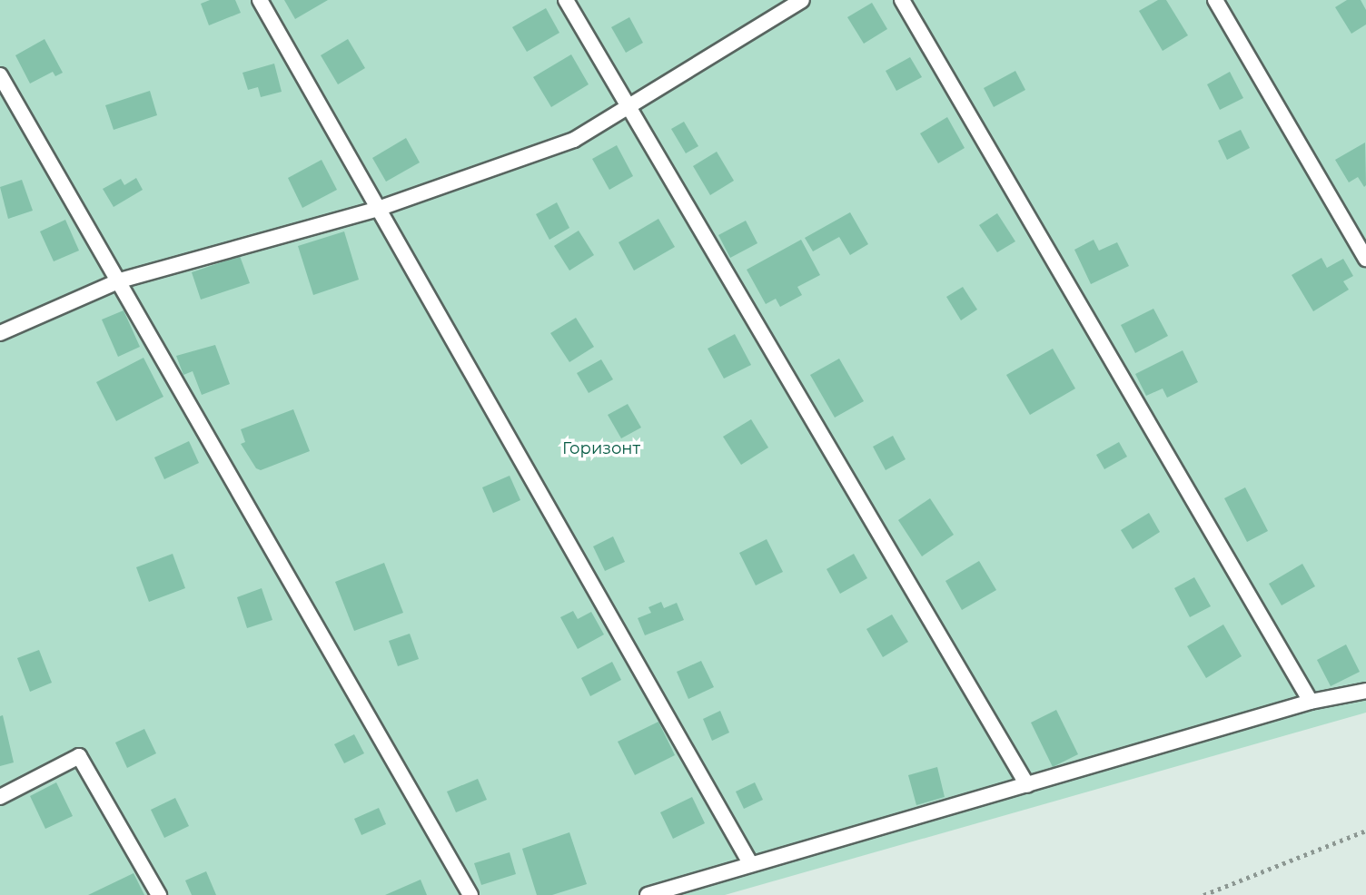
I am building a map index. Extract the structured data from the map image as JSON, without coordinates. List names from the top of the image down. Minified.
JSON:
{"parks":["Горизонт"]}
